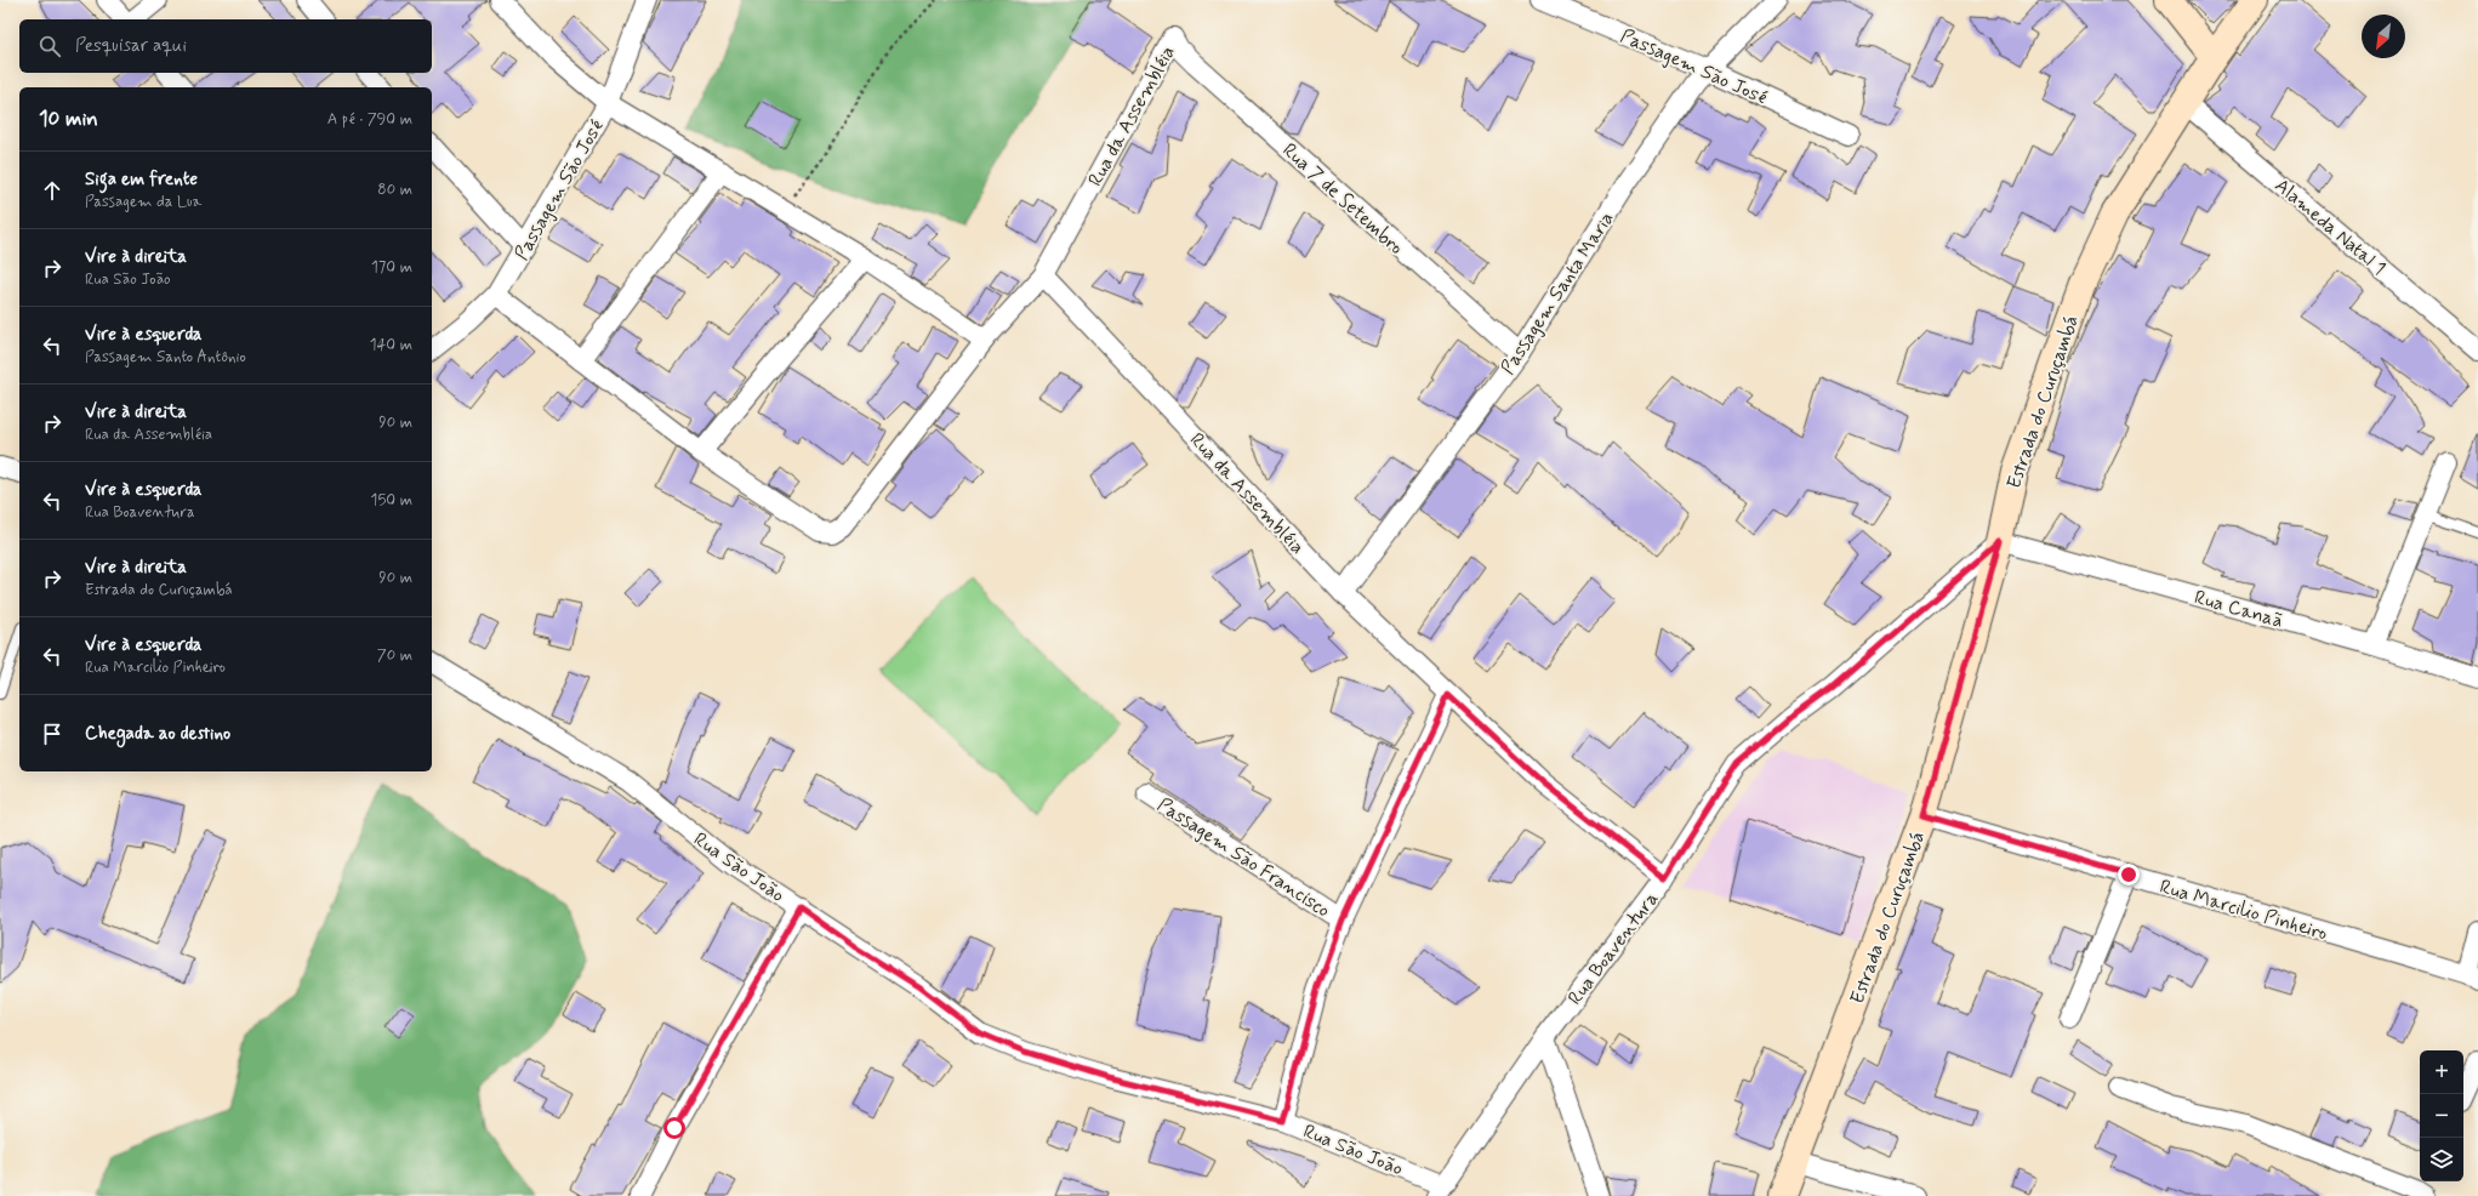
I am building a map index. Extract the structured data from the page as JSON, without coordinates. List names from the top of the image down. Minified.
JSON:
{"streets":{"street":["Passagem São José","Rua da Assembléia","Rua 7 de Setembro","Alameda Natal 1","Passagem Santa Maria","Estrada do Curuçambá","Rua Canaã","Passagem São Francisco","Rua São João","Rua Marcilio Pinheiro","Rua Boaventura"]},"crossings":[["Passagem São José","Passagem Santa Maria"],["Rua da Assembléia","Rua 7 de Setembro"],["Rua da Assembléia","Passagem Santa Maria"],["Rua da Assembléia","Rua Boaventura"],["Rua 7 de Setembro","Passagem Santa Maria"],["Alameda Natal 1","Estrada do Curuçambá"],["Estrada do Curuçambá","Rua Canaã"],["Estrada do Curuçambá","Rua Marcilio Pinheiro"],["Estrada do Curuçambá","Rua Boaventura"],["Rua Canaã","Rua Boaventura"],["Rua São João","Rua Boaventura"]],"north":"bottom left","page":{"search":"Pesquisar aqui","heading":["10 min","A pé · 790 m"],"list":[["Siga em frente","Passagem da Lua","80 m"],["Vire à direita","Rua São João","170 m"],["Vire à esquerda","Passagem Santo Antônio","140 m"],["Vire à direita","Rua da Assembléia","90 m"],["Vire à esquerda","Rua Boaventura","150 m"],["Vire à direita","Estrada do Curuçambá","90 m"],["Vire à esquerda","Rua Marcilio Pinheiro","70 m"],"Chegada ao destino"],"map_buttons":["+","−"]}}
